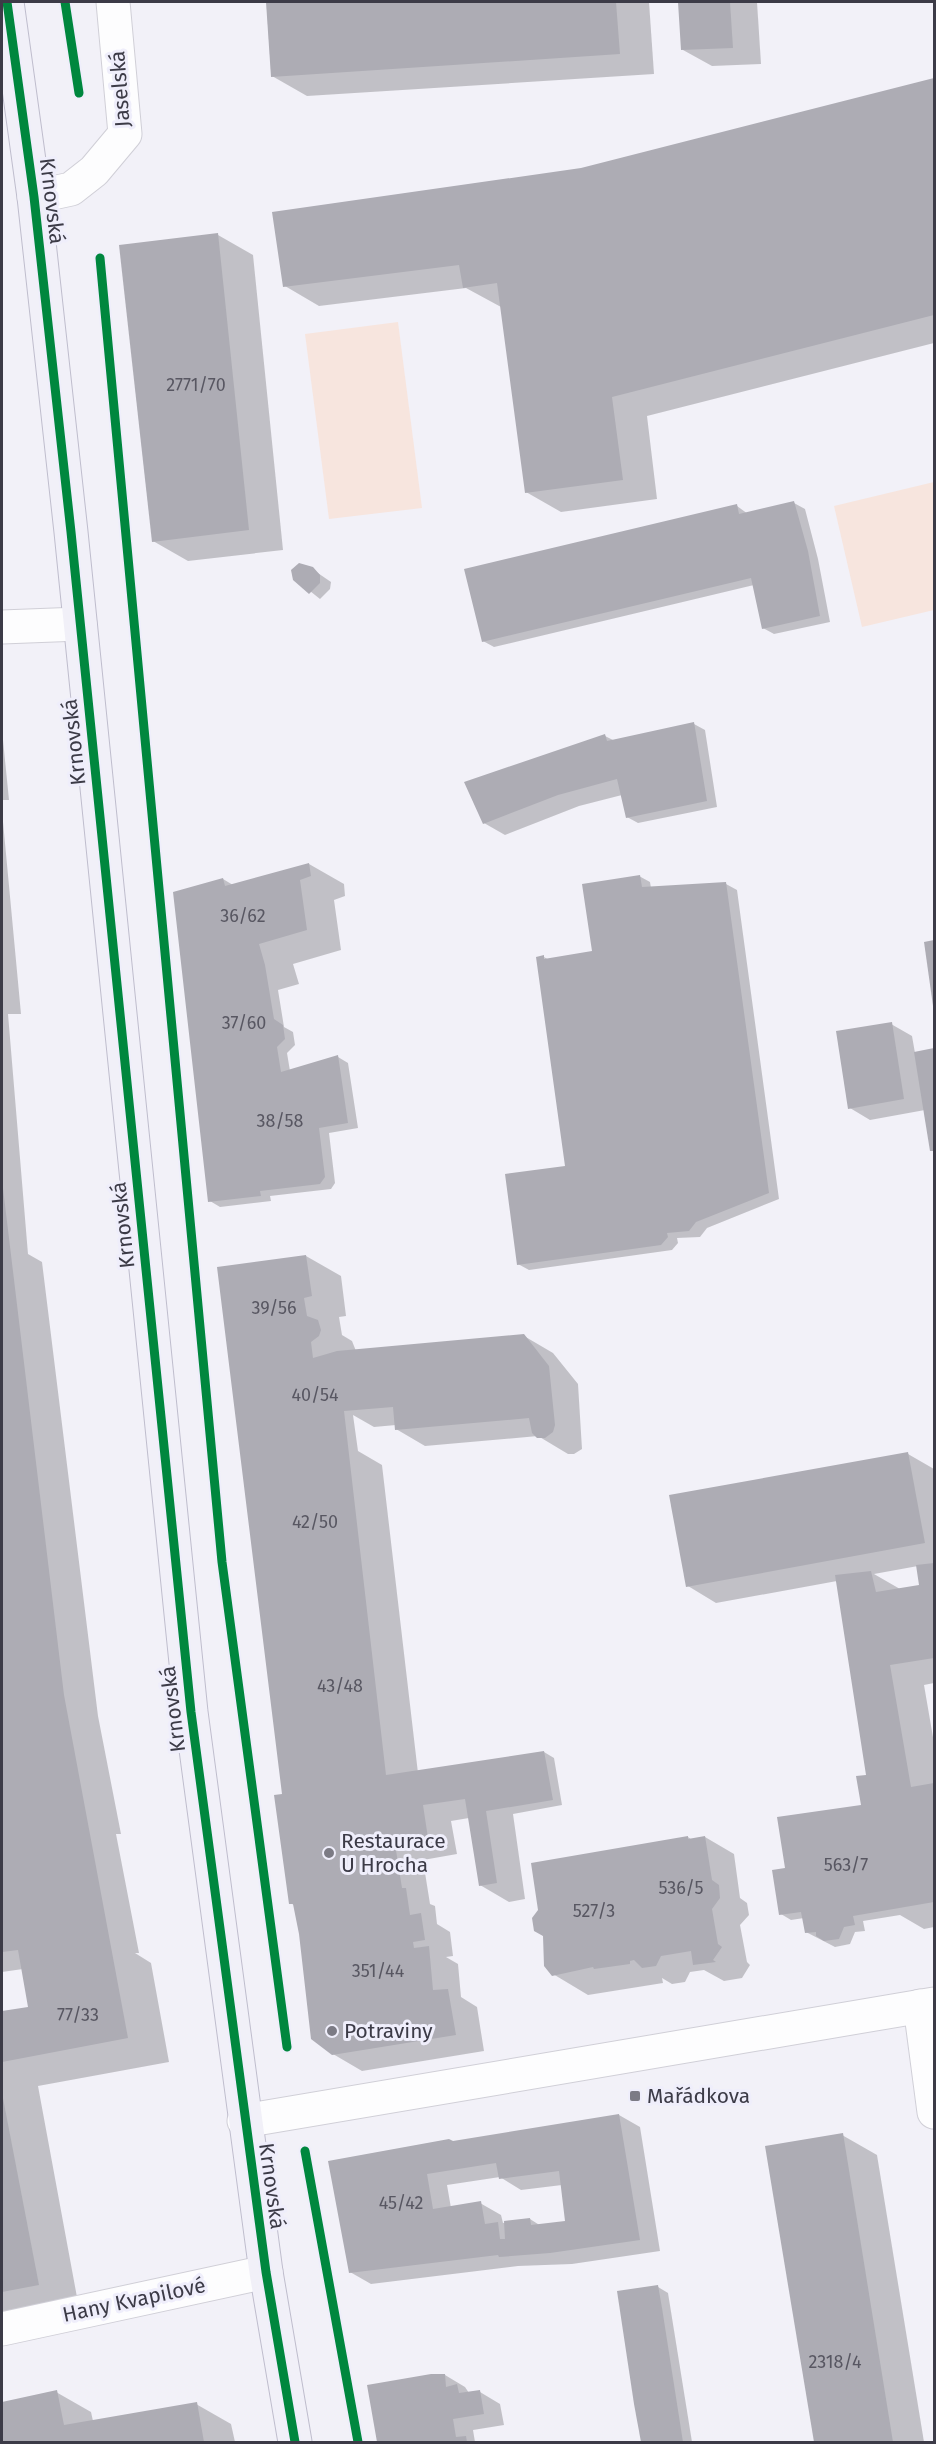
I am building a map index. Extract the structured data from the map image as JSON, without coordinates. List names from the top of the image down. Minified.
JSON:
{"streets":{"main road":["Krnovská"],"street":["Jaselská","Hany Kvapilové"]},"crossings":[["Jaselská","Krnovská"],["Krnovská","Hany Kvapilové"]],"places":{"other":["Restaurace U Hrocha","Potraviny"],"transit":["Mařádkova"]},"house_numbers":["2771/70","36/62","37/60","38/58","39/56","40/54","42/50","43/48","563/7","536/5","527/3","351/44","77/33","45/42","2318/4"]}
